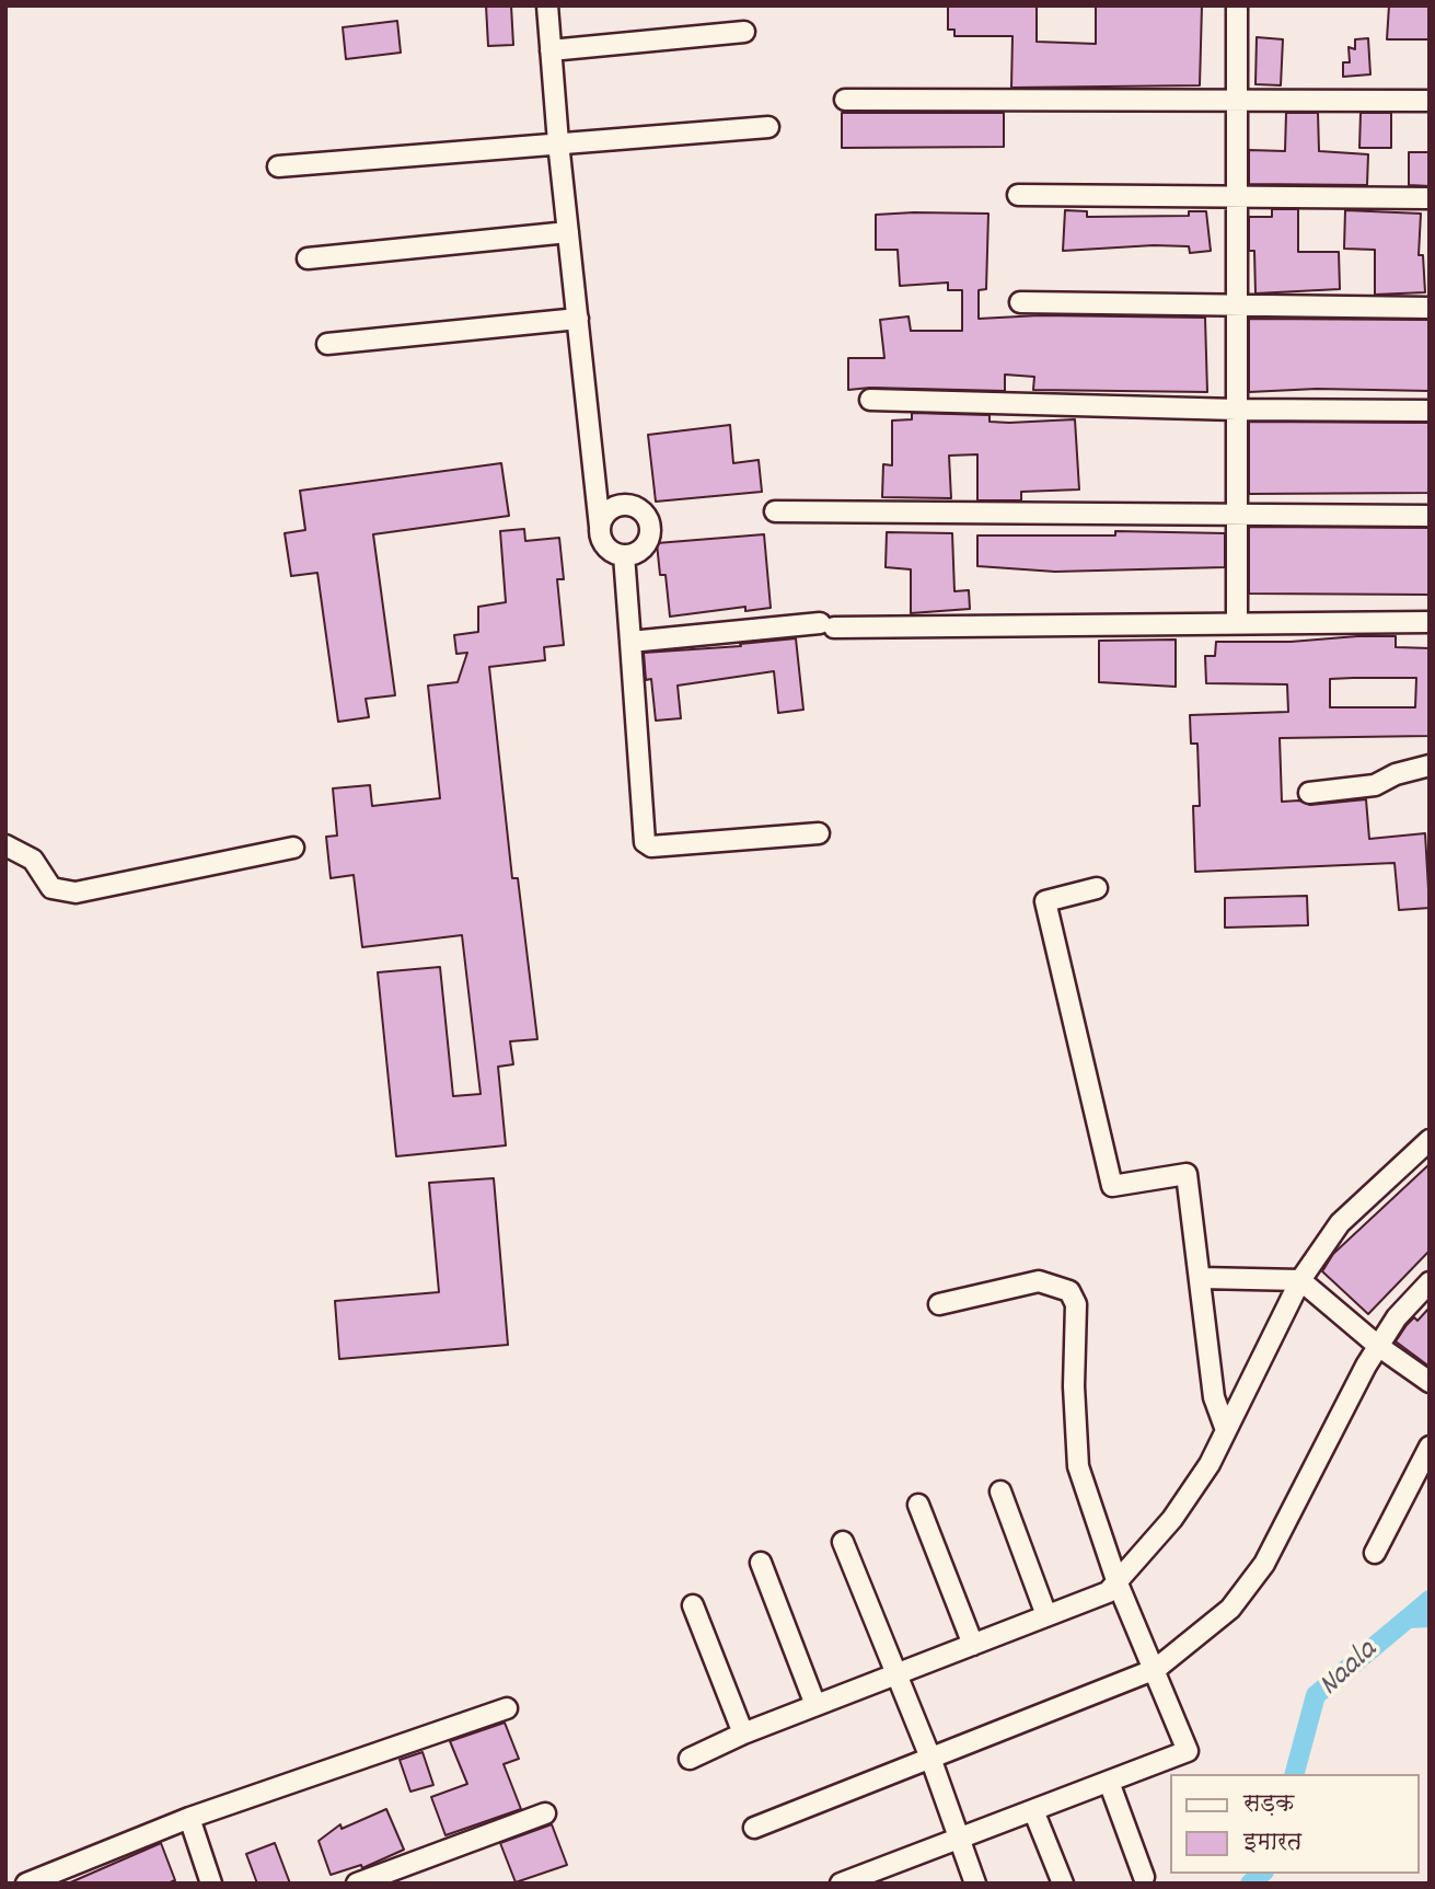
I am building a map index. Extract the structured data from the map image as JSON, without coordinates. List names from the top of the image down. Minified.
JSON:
{"water":["Naala"],"legend":["सड़क","इमारत"]}
